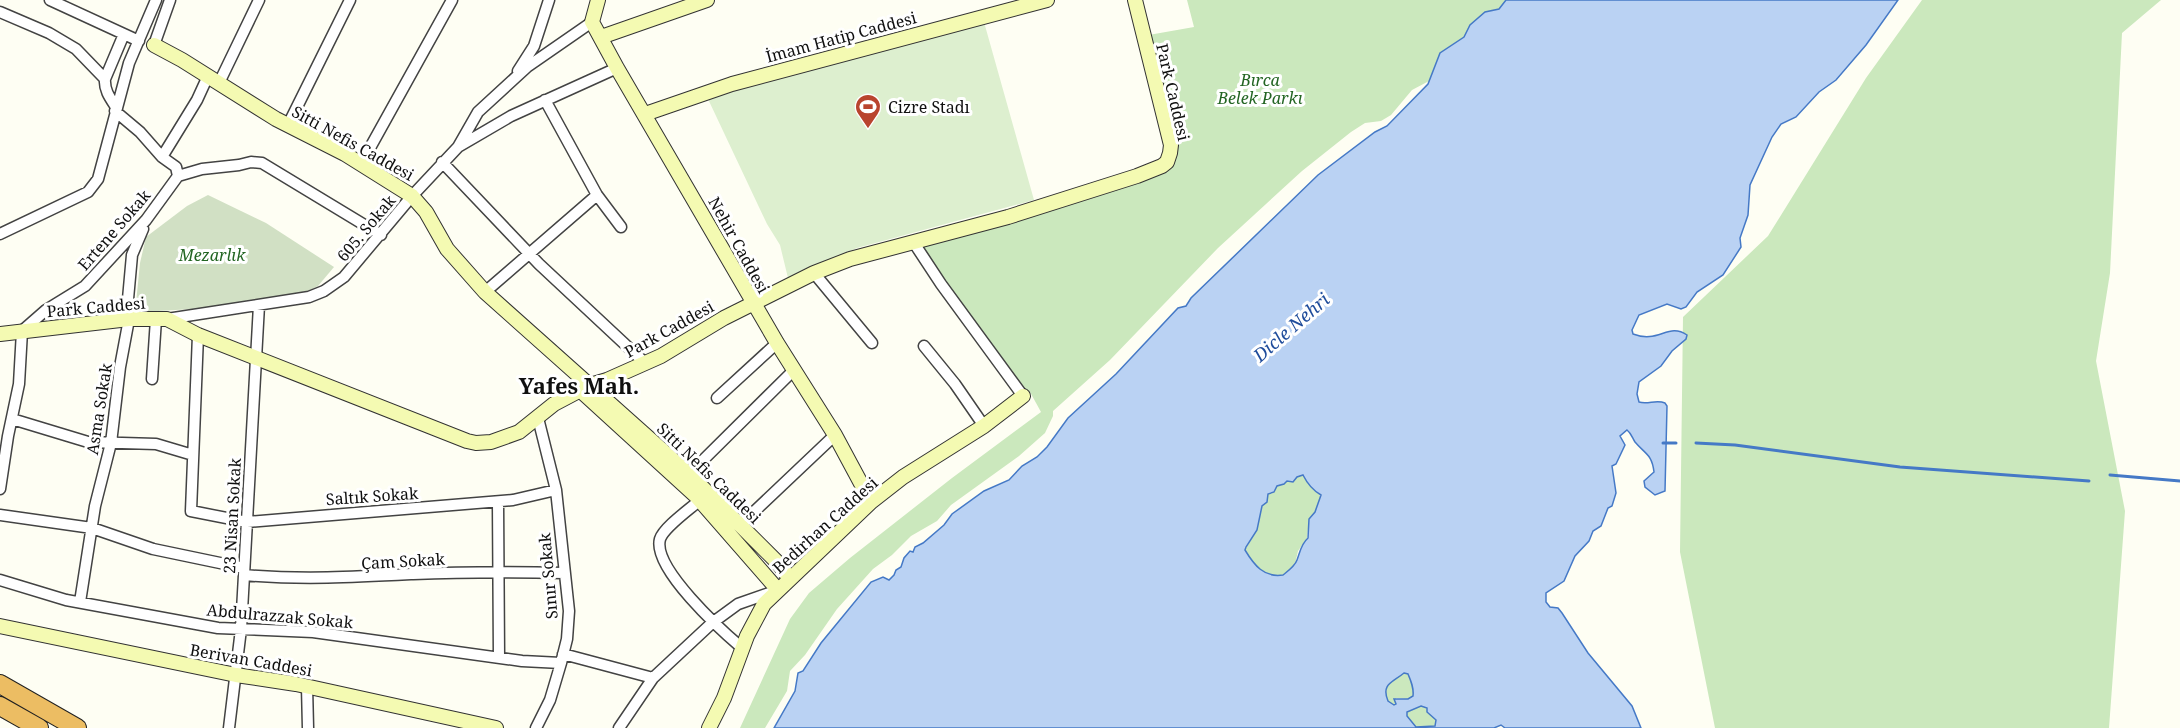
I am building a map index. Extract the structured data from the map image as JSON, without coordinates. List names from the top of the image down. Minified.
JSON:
{"streets":{"street":["İmam Hatip Caddesi","Park Caddesi","Sitti Nefis Caddesi","605. Sokak","Ertene Sokak","Nehir Caddesi","Asma Sokak","Saltık Sokak","23 Nisan Sokak","Bedirhan Caddesi","Çam Sokak","Sınır Sokak","Abdulrazzak Sokak","Berivan Caddesi"]},"crossings":[["İmam Hatip Caddesi","Nehir Caddesi"],["Park Caddesi","Sitti Nefis Caddesi"],["Park Caddesi","605. Sokak"],["Park Caddesi","Ertene Sokak"],["Park Caddesi","Nehir Caddesi"],["Park Caddesi","Asma Sokak"],["Park Caddesi","23 Nisan Sokak"],["Park Caddesi","Sınır Sokak"],["Sitti Nefis Caddesi","605. Sokak"],["Sitti Nefis Caddesi","Bedirhan Caddesi"],["605. Sokak","Nehir Caddesi"],["605. Sokak","23 Nisan Sokak"],["Ertene Sokak","Asma Sokak"],["Nehir Caddesi","Bedirhan Caddesi"],["Asma Sokak","Çam Sokak"],["Asma Sokak","Abdulrazzak Sokak"],["Saltık Sokak","23 Nisan Sokak"],["Saltık Sokak","Sınır Sokak"],["23 Nisan Sokak","Çam Sokak"],["23 Nisan Sokak","Abdulrazzak Sokak"],["23 Nisan Sokak","Berivan Caddesi"],["Çam Sokak","Sınır Sokak"],["Sınır Sokak","Abdulrazzak Sokak"]],"districts":["Yafes Mah."],"water":["Dicle Nehri"],"parks":["Bırca Belek Parkı","Mezarlık"],"places":{"sports":["Cizre Stadı"]}}
